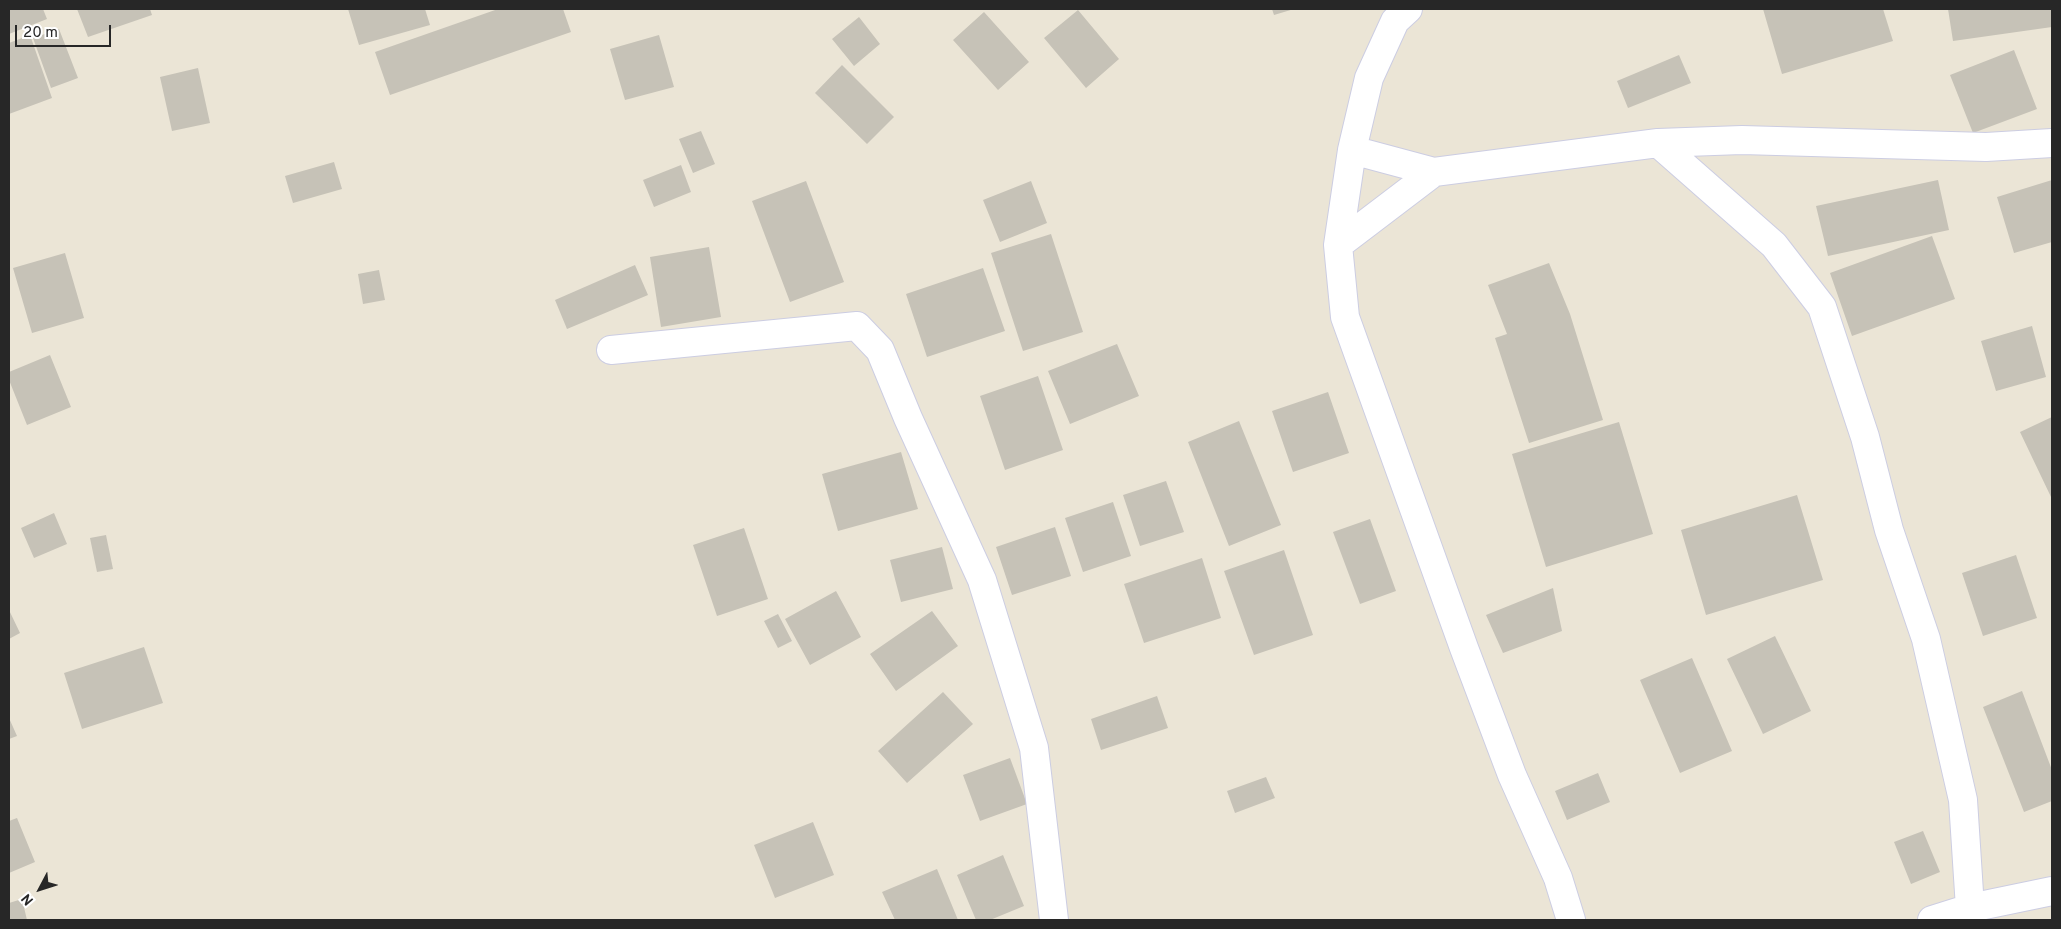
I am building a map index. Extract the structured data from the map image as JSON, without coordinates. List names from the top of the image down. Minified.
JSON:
{"scale_bar":"20 m","north":"bottom left"}
